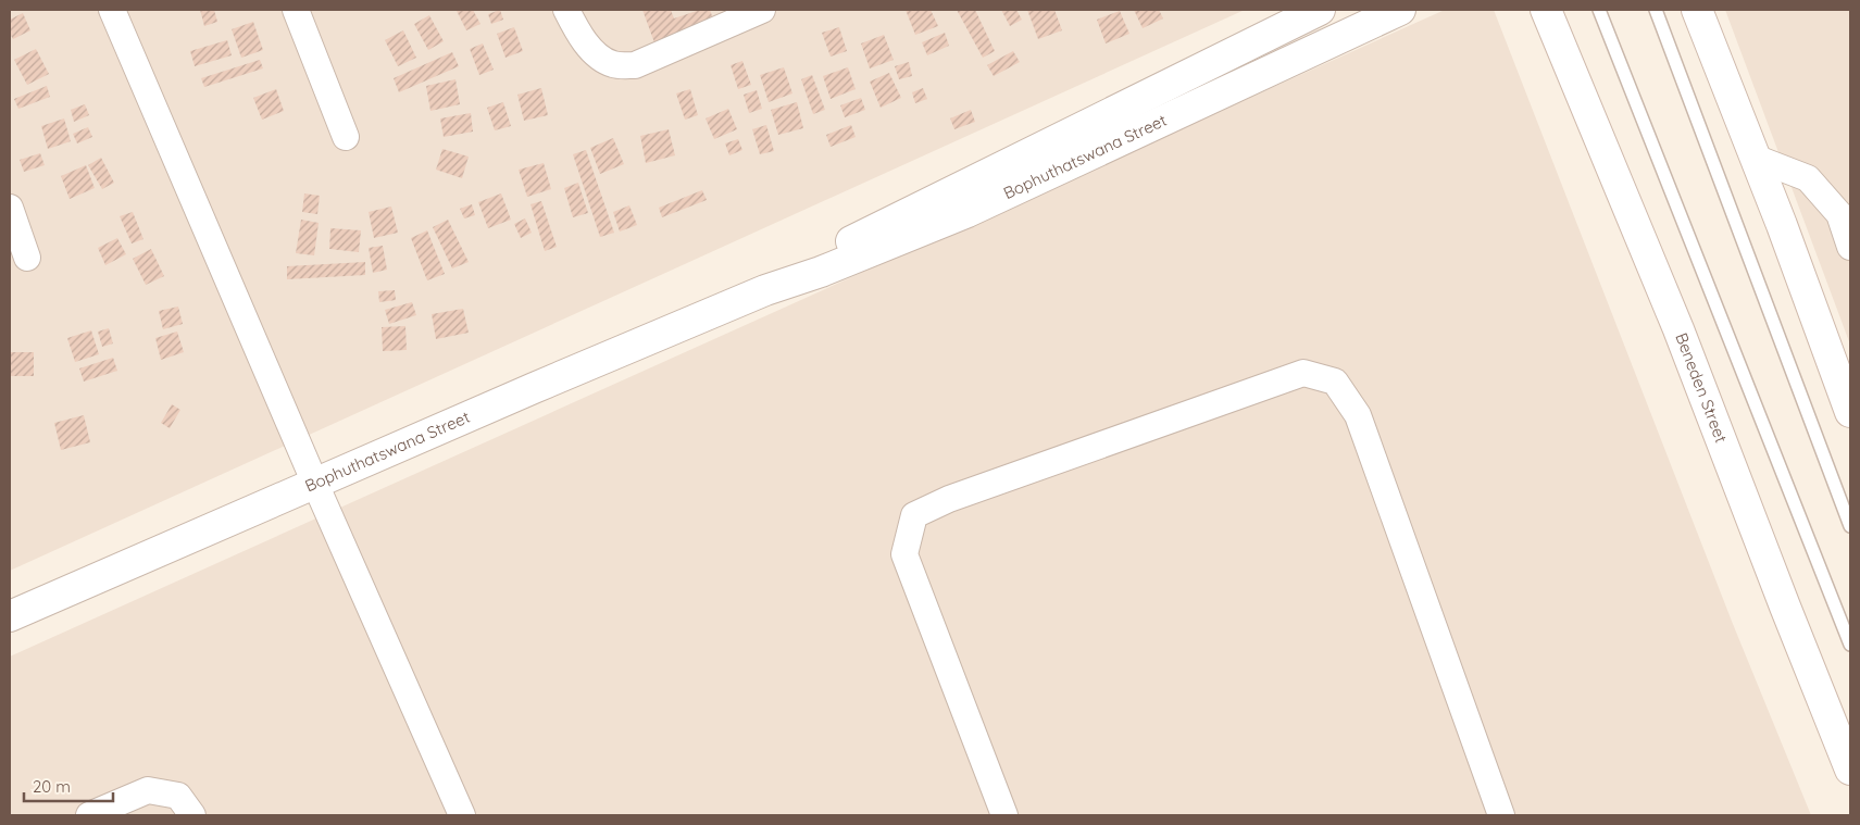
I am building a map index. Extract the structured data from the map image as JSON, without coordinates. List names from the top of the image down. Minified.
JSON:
{"streets":{"street":["Bophuthatswana Street","Beneden Street"]},"scale_bar":"20 m"}
